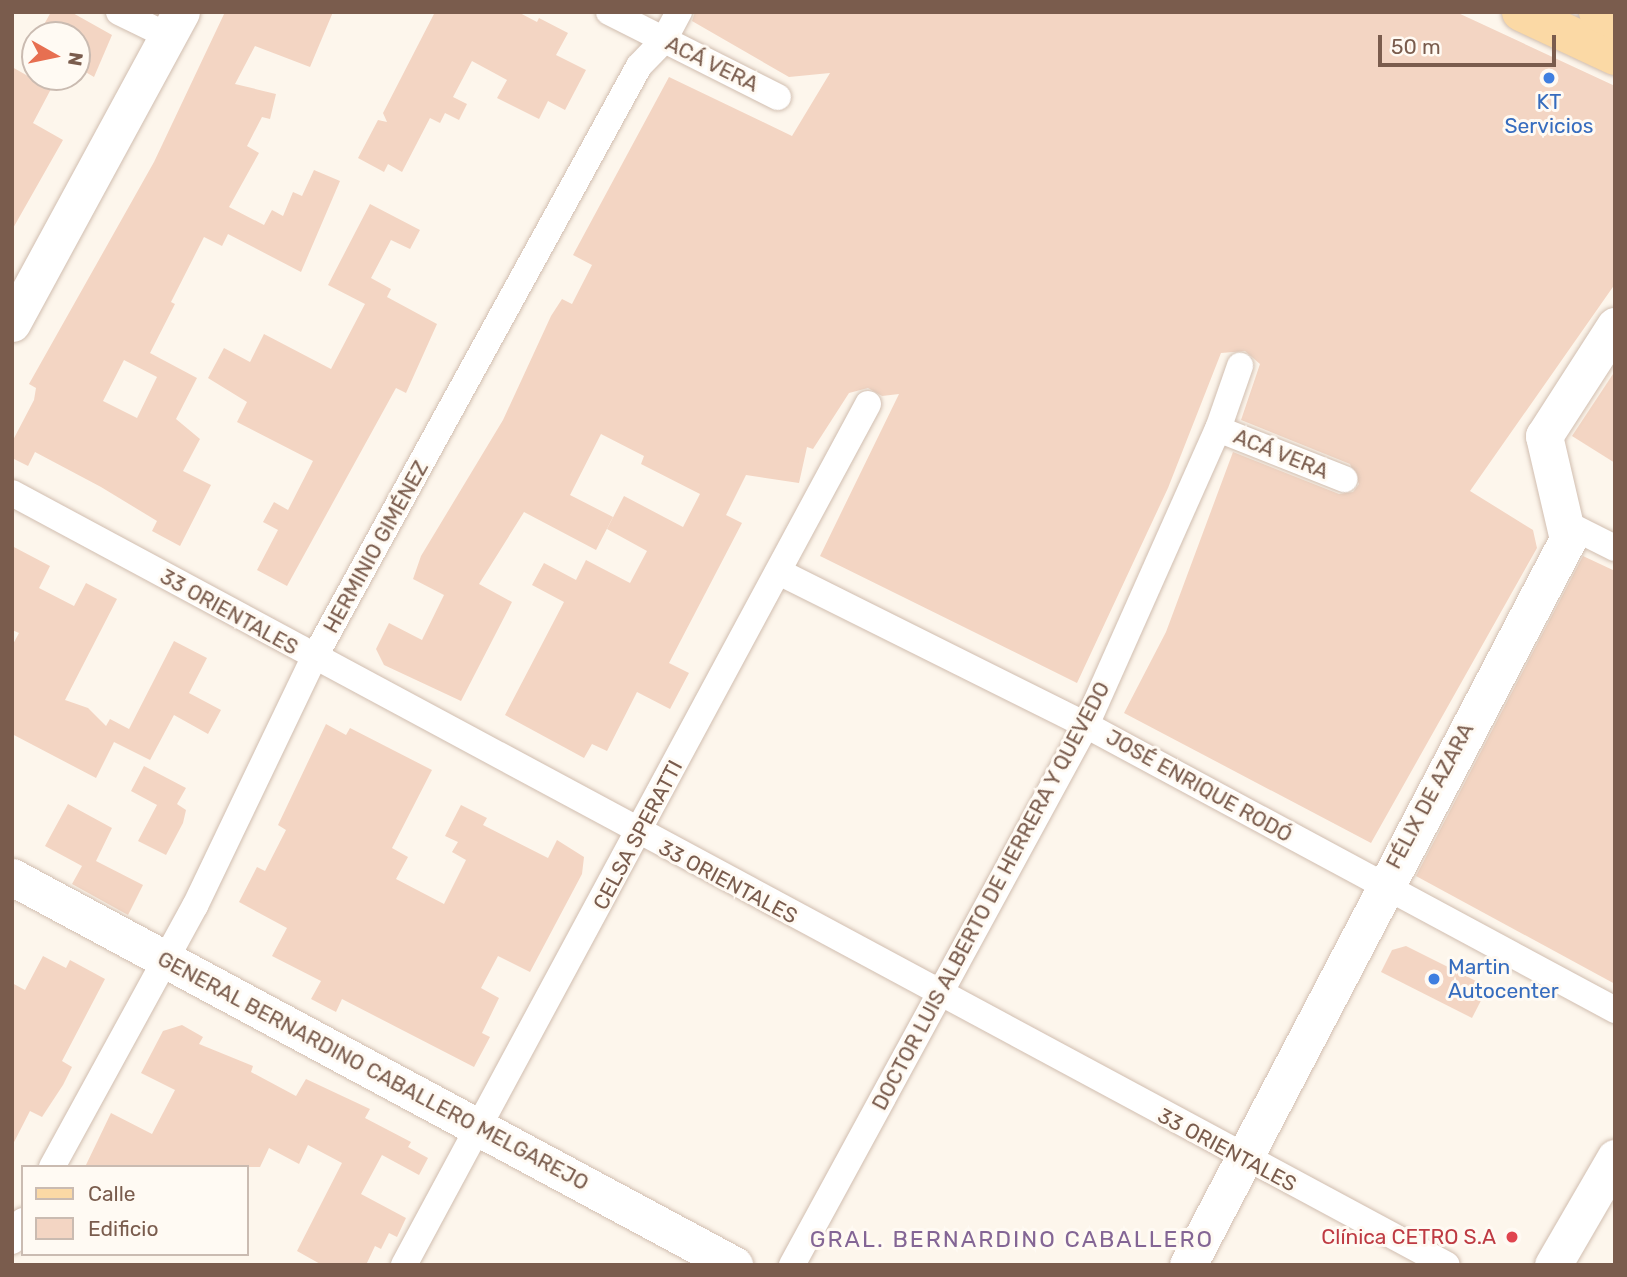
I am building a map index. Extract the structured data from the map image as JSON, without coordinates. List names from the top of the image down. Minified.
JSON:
{"streets":{"street":["ACÁ VERA","HERMINIO GIMÉNEZ","33 ORIENTALES","JOSÉ ENRIQUE RODÓ","FÉLIX DE AZARA","CELSA SPERATTI","DOCTOR LUIS ALBERTO DE HERRERA Y QUEVEDO","GENERAL BERNARDINO CABALLERO MELGAREJO"]},"crossings":[["ACÁ VERA","HERMINIO GIMÉNEZ"],["ACÁ VERA","DOCTOR LUIS ALBERTO DE HERRERA Y QUEVEDO"],["HERMINIO GIMÉNEZ","33 ORIENTALES"],["HERMINIO GIMÉNEZ","GENERAL BERNARDINO CABALLERO MELGAREJO"],["33 ORIENTALES","FÉLIX DE AZARA"],["33 ORIENTALES","CELSA SPERATTI"],["33 ORIENTALES","DOCTOR LUIS ALBERTO DE HERRERA Y QUEVEDO"],["JOSÉ ENRIQUE RODÓ","FÉLIX DE AZARA"],["JOSÉ ENRIQUE RODÓ","CELSA SPERATTI"],["JOSÉ ENRIQUE RODÓ","DOCTOR LUIS ALBERTO DE HERRERA Y QUEVEDO"],["CELSA SPERATTI","GENERAL BERNARDINO CABALLERO MELGAREJO"]],"districts":["GRAL. BERNARDINO CABALLERO"],"places":["KT Servicios","Martin Autocenter","Clínica CETRO S.A"],"legend":["Calle","Edificio"],"scale_bar":"50 m","north":"right"}
